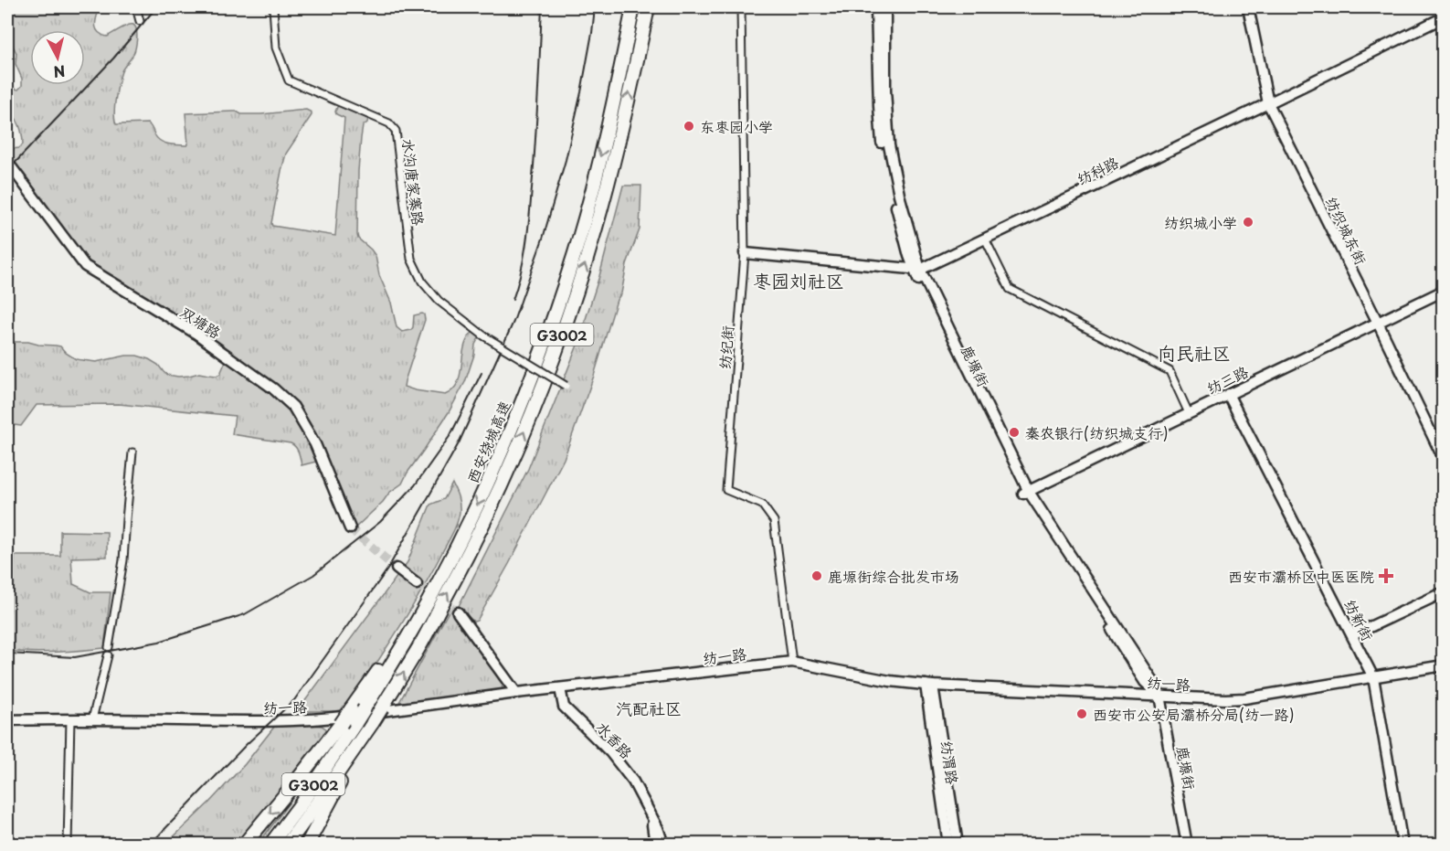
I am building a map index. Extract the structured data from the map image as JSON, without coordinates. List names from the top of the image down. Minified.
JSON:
{"streets":{"highway":["G3002","西安绕城高速"],"street":["纺科路","水沟唐家寨路","纺织城东街","双塘路","纺纪街","鹿塬街","纺三路","纺新街","纺一路","水香路","纺渭路"]},"crossings":[["纺科路","纺织城东街"],["纺科路","鹿塬街"],["纺织城东街","纺三路"],["纺纪街","纺一路"],["鹿塬街","纺三路"],["鹿塬街","纺一路"],["纺三路","纺新街"],["纺新街","纺一路"],["纺一路","水香路"],["纺一路","纺渭路"]],"districts":["枣园刘社区","向民社区","汽配社区"],"places":{"other":["东枣园小学","纺织城小学","秦农银行(纺织城支行)","鹿塬街综合批发市场","西安市公安局灞桥分局(纺一路)"],"health":["西安市灞桥区中医医院"]},"north":"bottom"}
